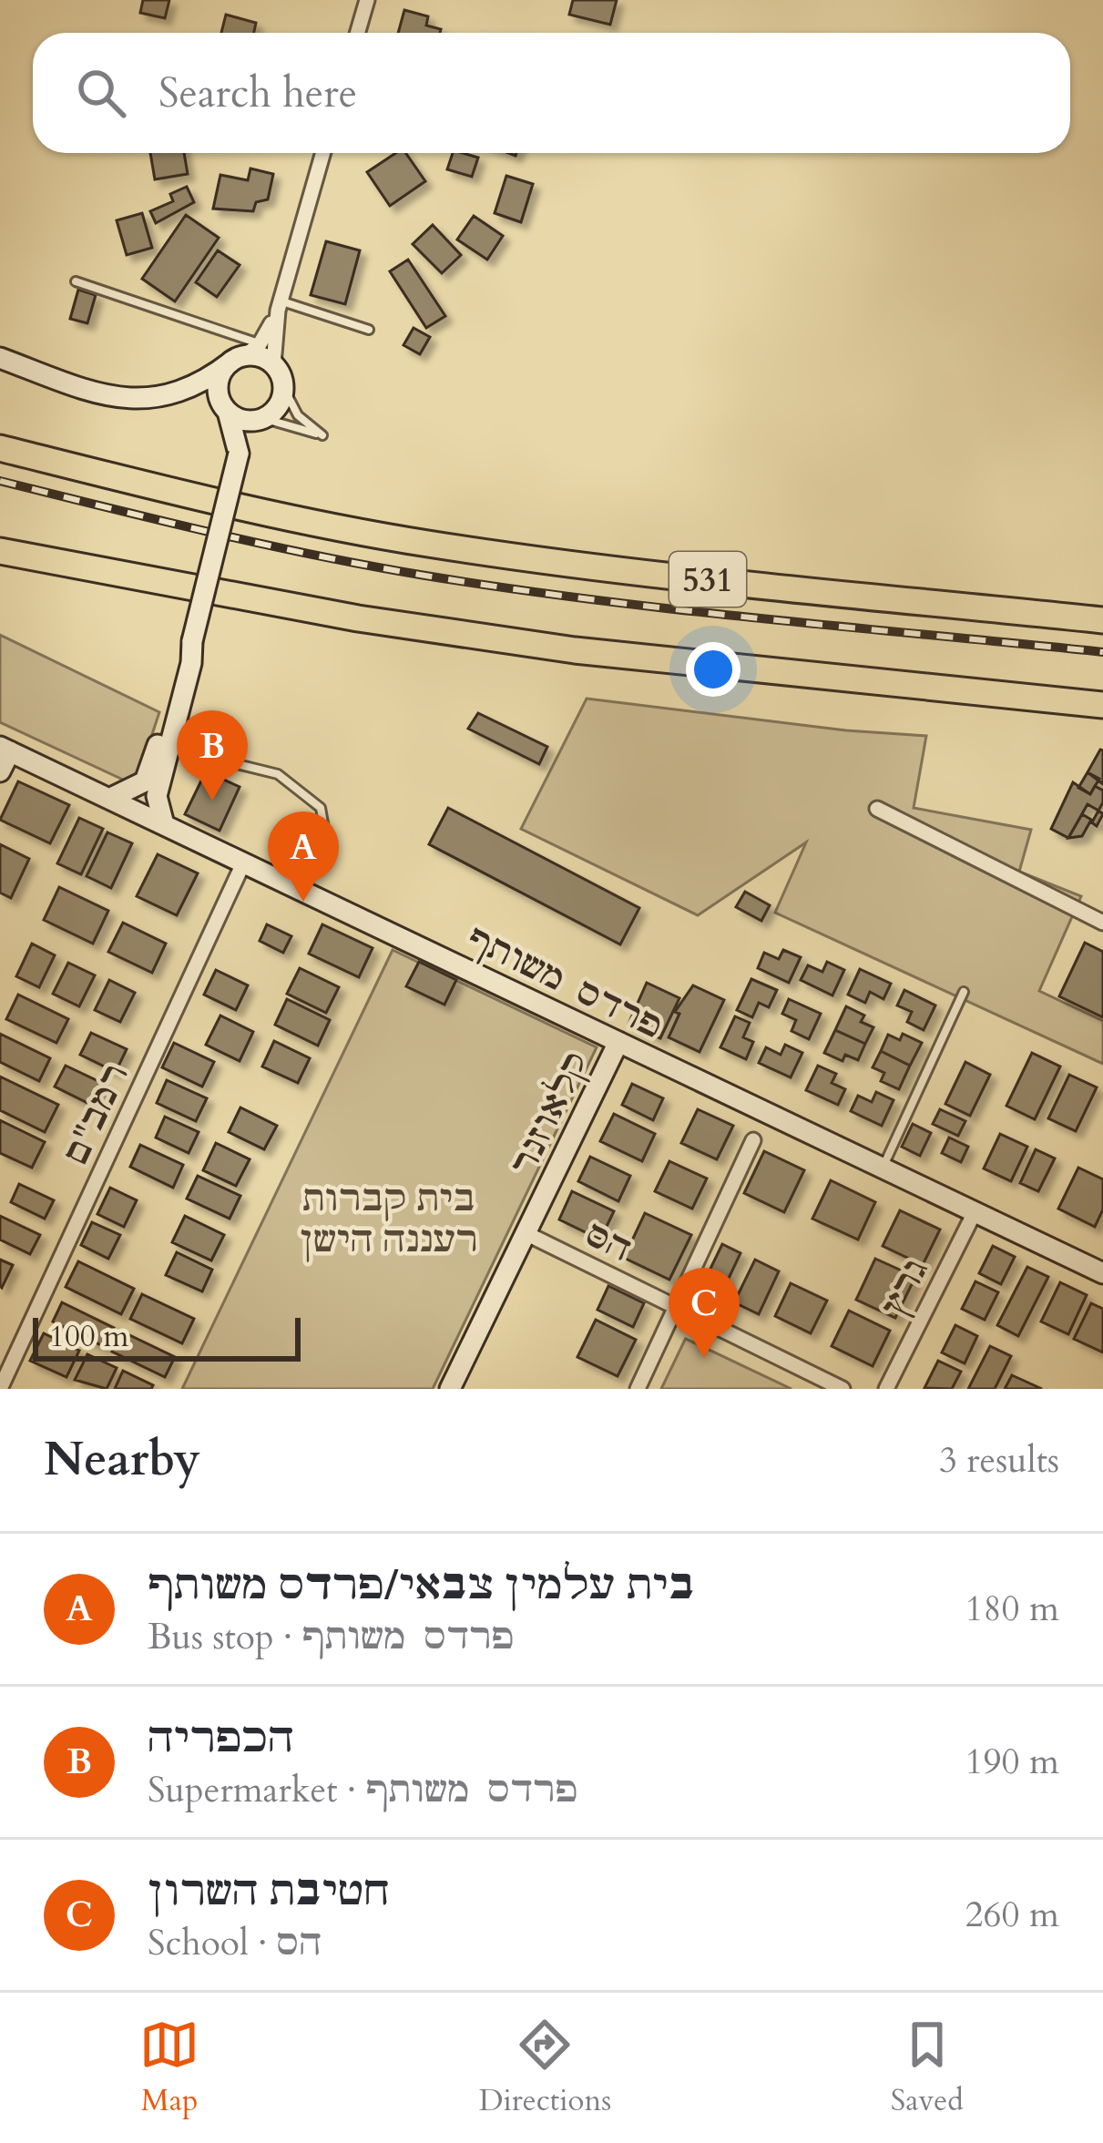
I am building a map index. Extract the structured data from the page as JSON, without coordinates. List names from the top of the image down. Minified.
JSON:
{"streets":{"highway":["531"],"street":["פרדס משותף","רמב\"ם","קלאוזנר","הס","גרץ"]},"crossings":[["פרדס משותף","רמב\"ם"],["פרדס משותף","קלאוזנר"],["פרדס משותף","גרץ"],["קלאוזנר","הס"]],"parks":["בית קברות רעננה הישן"],"scale_bar":"100 m","page":{"search":"Search here","pins":["B","A","C"],"scale":"100 m","heading":["Nearby","3 results"],"list":[{"mark":"A","name":"בית עלמין צבאי/פרדס משותף","note":"Bus stop · פרדס משותף","value":"180 m"},{"mark":"B","name":"הכפריה","note":"Supermarket · פרדס משותף","value":"190 m"},{"mark":"C","name":"חטיבת השרון","note":"School · הס","value":"260 m"}],"nav":["Map","Directions","Saved"]}}
